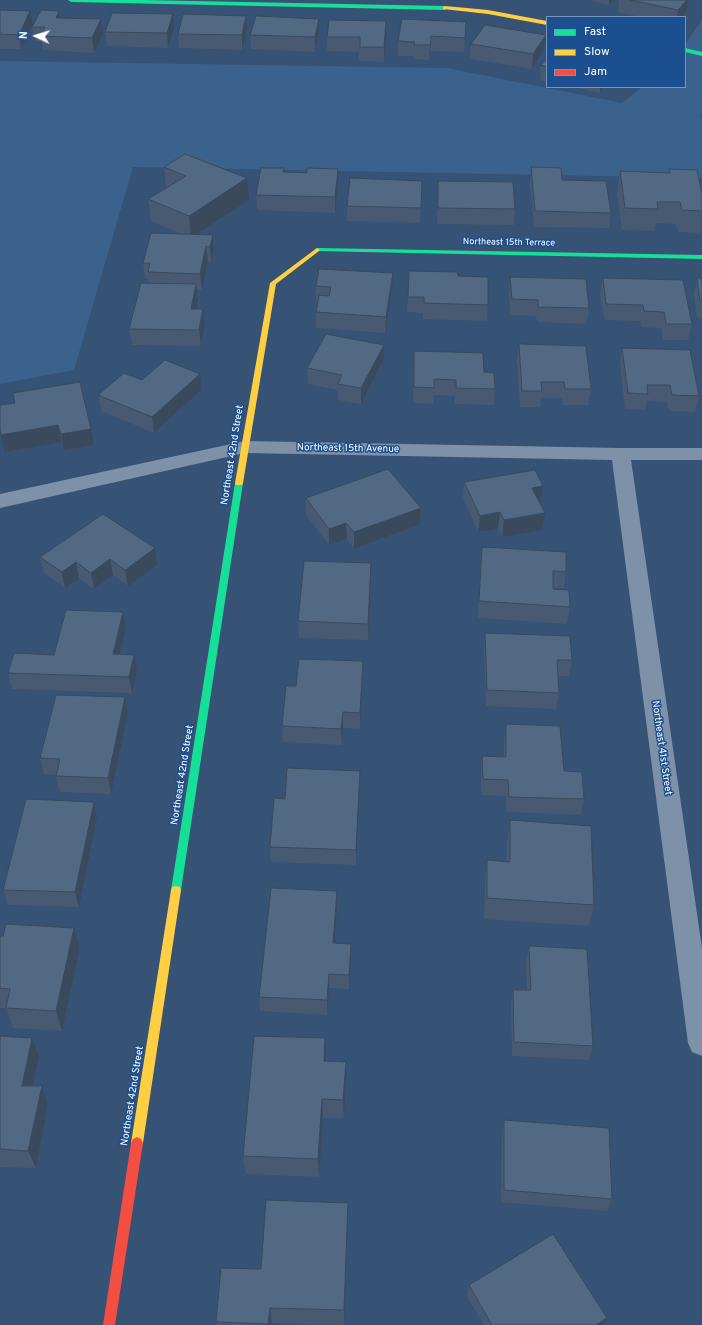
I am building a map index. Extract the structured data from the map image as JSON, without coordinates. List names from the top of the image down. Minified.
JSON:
{"streets":{"street":["Northeast 15th Terrace","Northeast 15th Avenue","Northeast 42nd Street","Northeast 41st Street"]},"crossings":[["Northeast 15th Terrace","Northeast 42nd Street"],["Northeast 15th Avenue","Northeast 42nd Street"],["Northeast 15th Avenue","Northeast 41st Street"]],"legend":["Fast","Slow","Jam"],"north":"left"}
